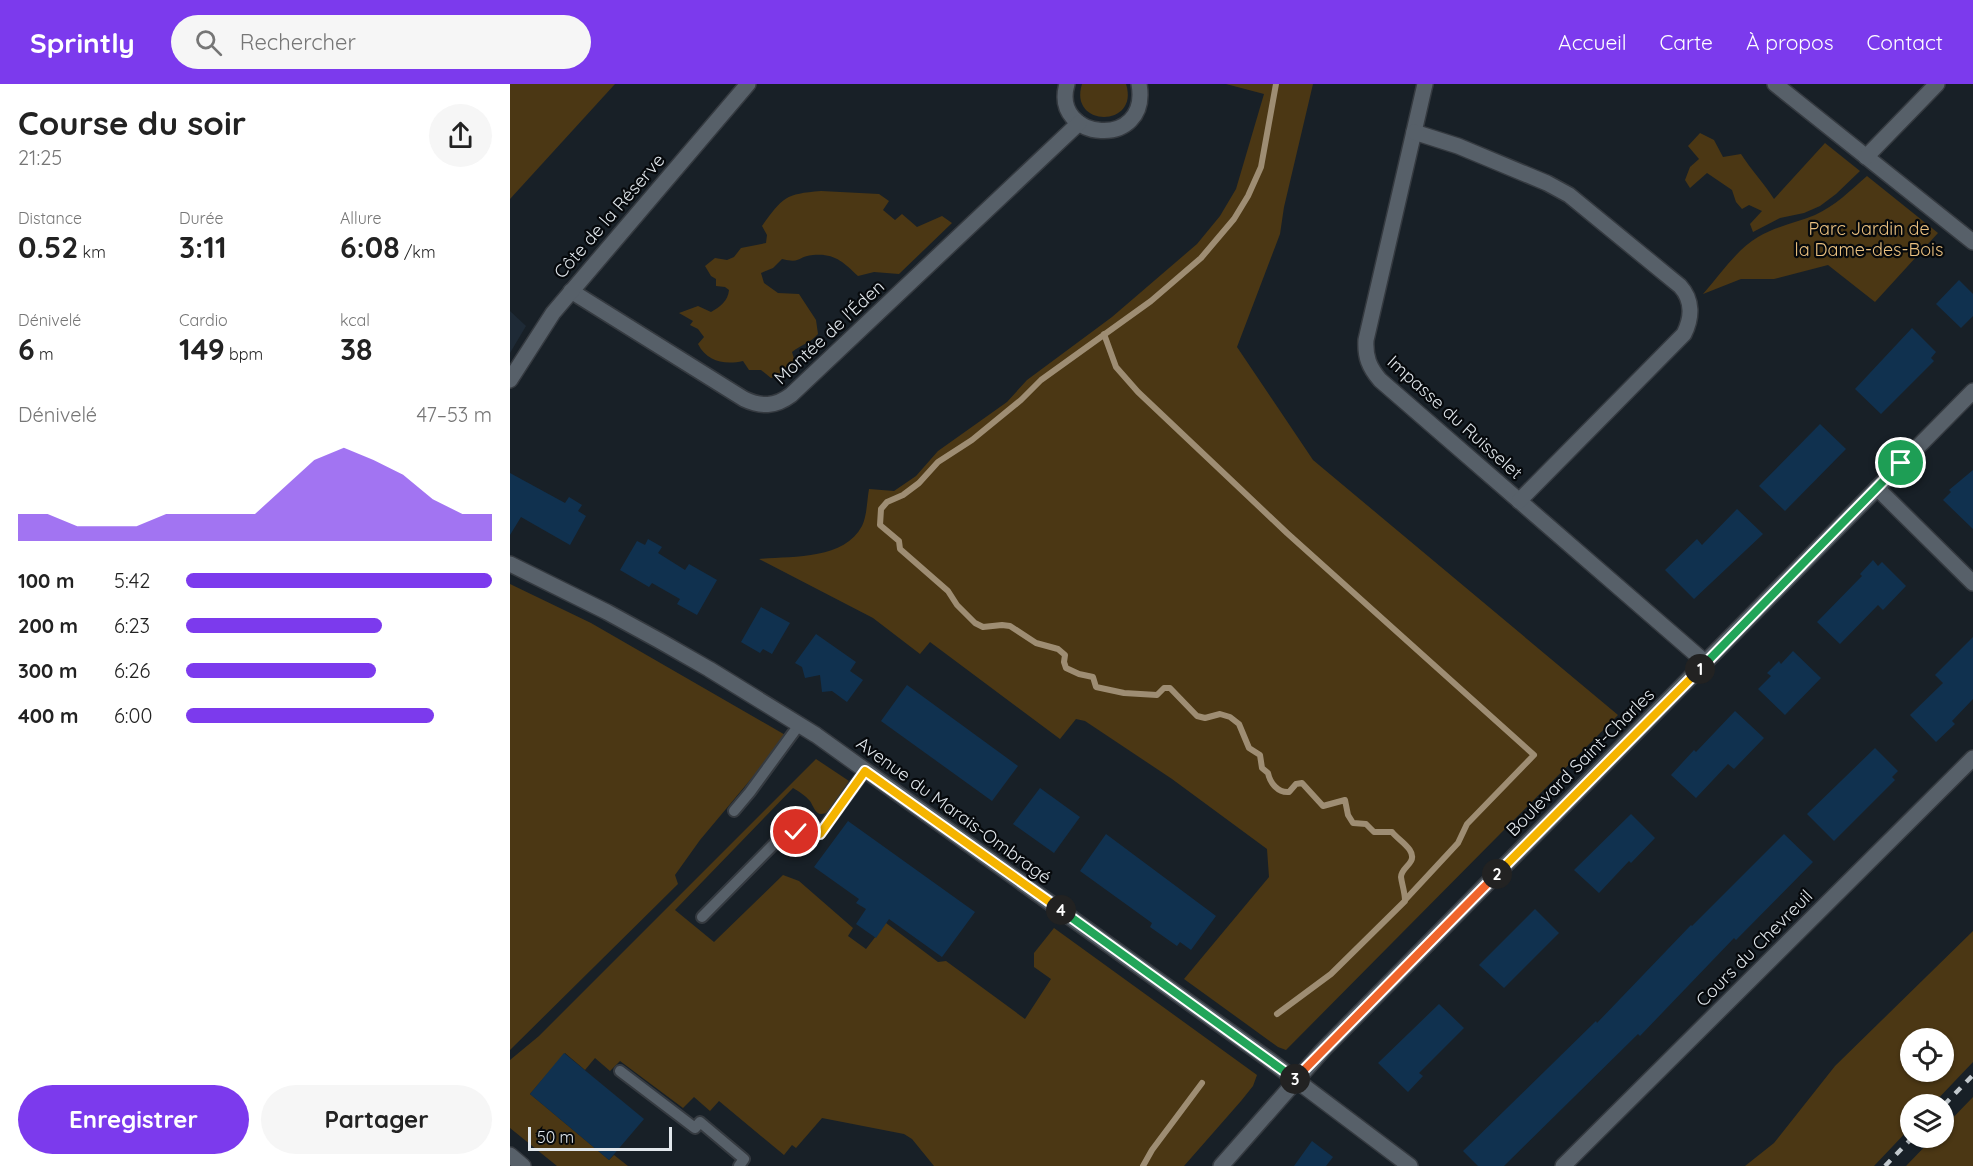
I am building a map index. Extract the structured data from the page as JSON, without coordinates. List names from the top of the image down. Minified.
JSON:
{"streets":{"street":["Côte de la Réserve","Montée de l'Éden","Impasse du Ruisselet","Boulevard Saint-Charles","Avenue du Marais-Ombragé","Cours du Chevreuil"]},"crossings":[["Côte de la Réserve","Montée de l'Éden"],["Impasse du Ruisselet","Boulevard Saint-Charles"],["Boulevard Saint-Charles","Avenue du Marais-Ombragé"]],"parks":["Parc Jardin de la Dame-des-Bois"],"scale_bar":"50 m","page":{"header":"Sprintly","search":"Rechercher","nav":["Accueil","Carte","À propos","Contact"],"heading":["Course du soir","21:25"],"stats":[["Distance","0.52 km"],["Durée","3:11"],["Allure","6:08 /km"],["Dénivelé","6 m"],["Cardio","149 bpm"],["kcal","38"]],"chart":["Dénivelé","47–53 m"],"list":[{"name":"100 m","note":"5:42"},{"name":"200 m","note":"6:23"},{"name":"300 m","note":"6:26"},{"name":"400 m","note":"6:00"}],"pins":["1","2","4","3"],"buttons":["Enregistrer","Partager"],"scale":"50 m"}}
